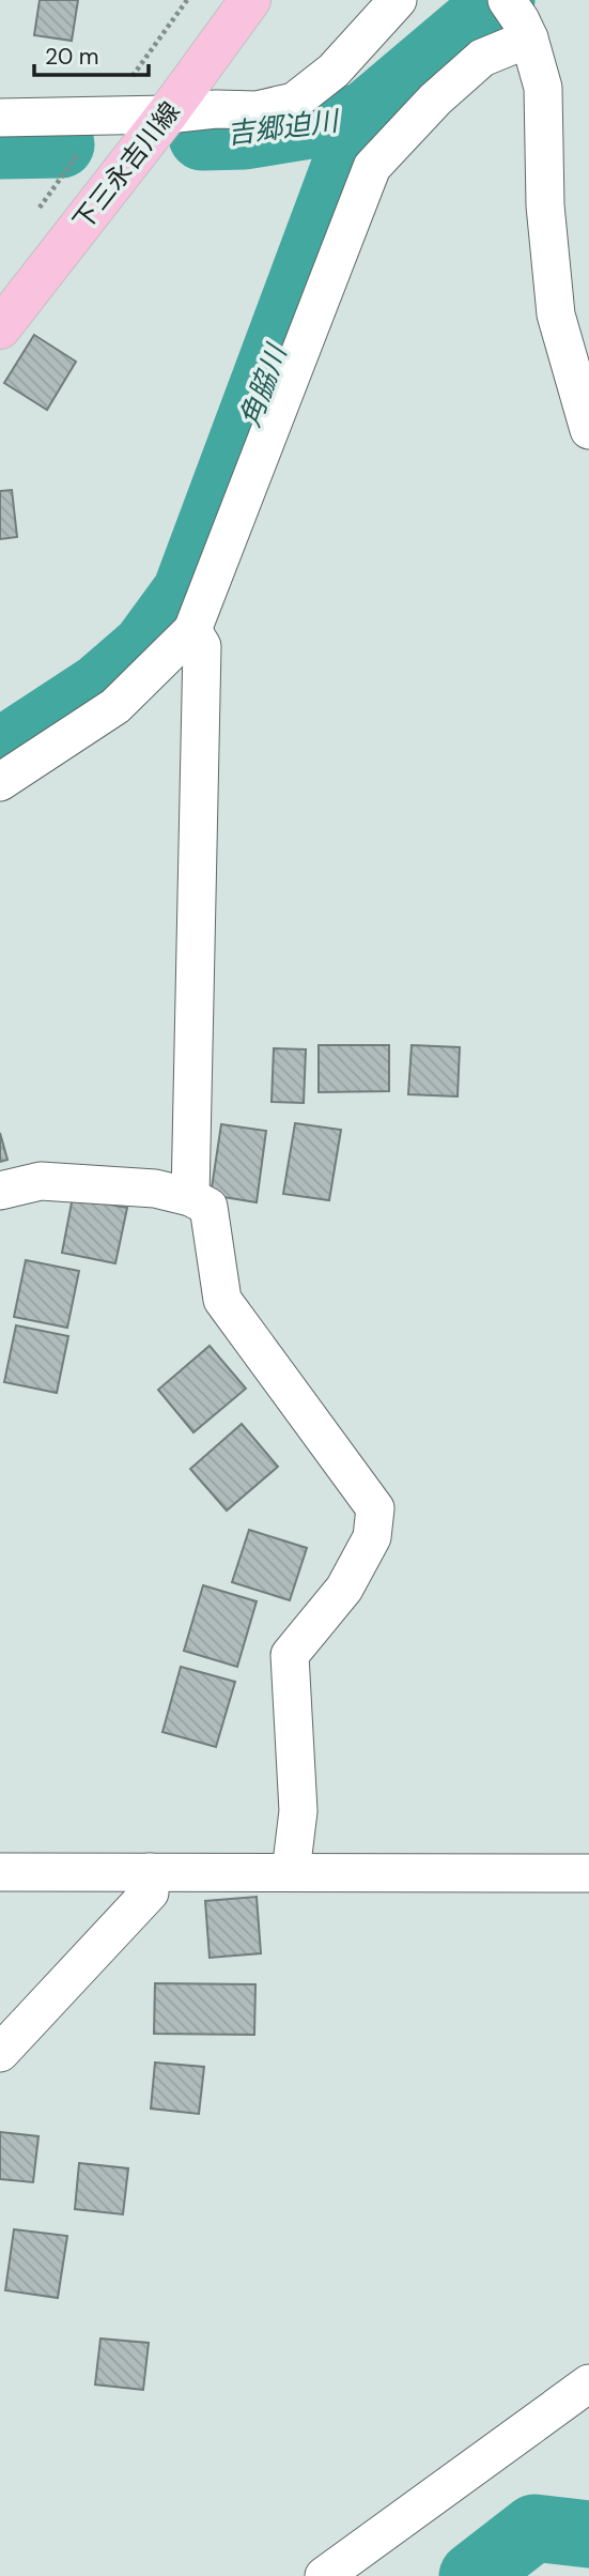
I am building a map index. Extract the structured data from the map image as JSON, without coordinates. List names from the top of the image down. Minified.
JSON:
{"streets":{"main road":["下三永吉川線"]},"water":["吉郷迫川","角脇川"],"scale_bar":"20 m"}
